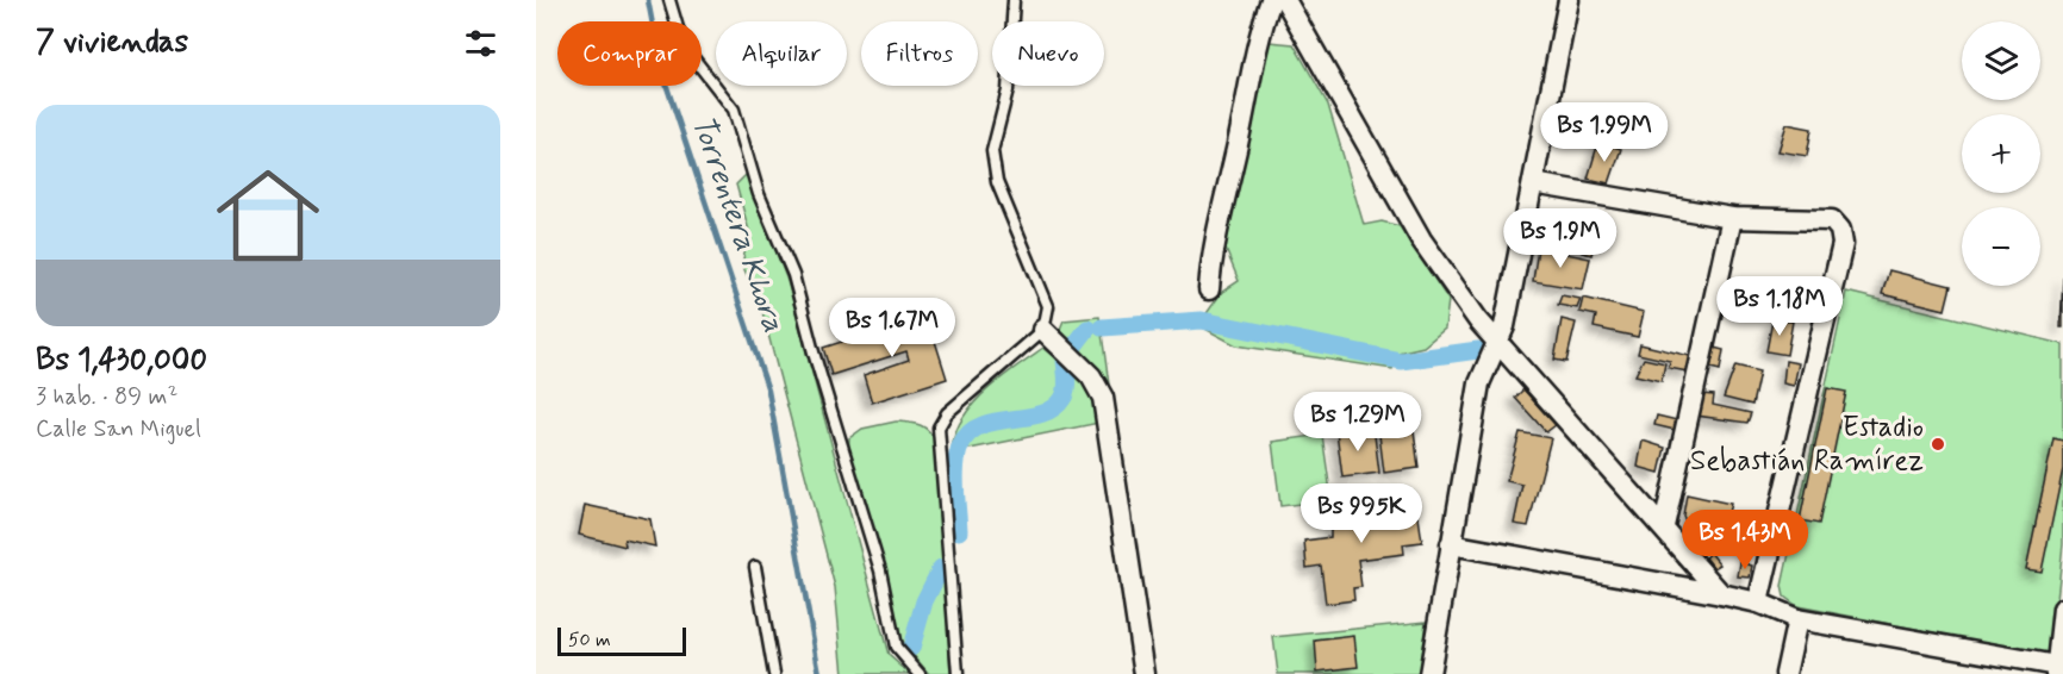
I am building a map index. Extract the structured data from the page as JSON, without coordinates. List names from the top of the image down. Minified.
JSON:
{"water":["Torrentera Khora"],"places":["Estadio Sebastián Ramírez"],"scale_bar":"50 m","page":{"heading":"7 viviendas","map_buttons":["+","−"],"chip":["Comprar","Alquilar","Filtros","Nuevo"],"list":[{"name":"Bs 1,430,000","note":"3 hab. · 89 m² · Calle San Miguel"}],"price":["Bs 1.99M","Bs 1.9M","Bs 1.18M","Bs 1.67M","Bs 1.29M","Bs 995K","Bs 1.43M"],"scale":"50 m"}}
